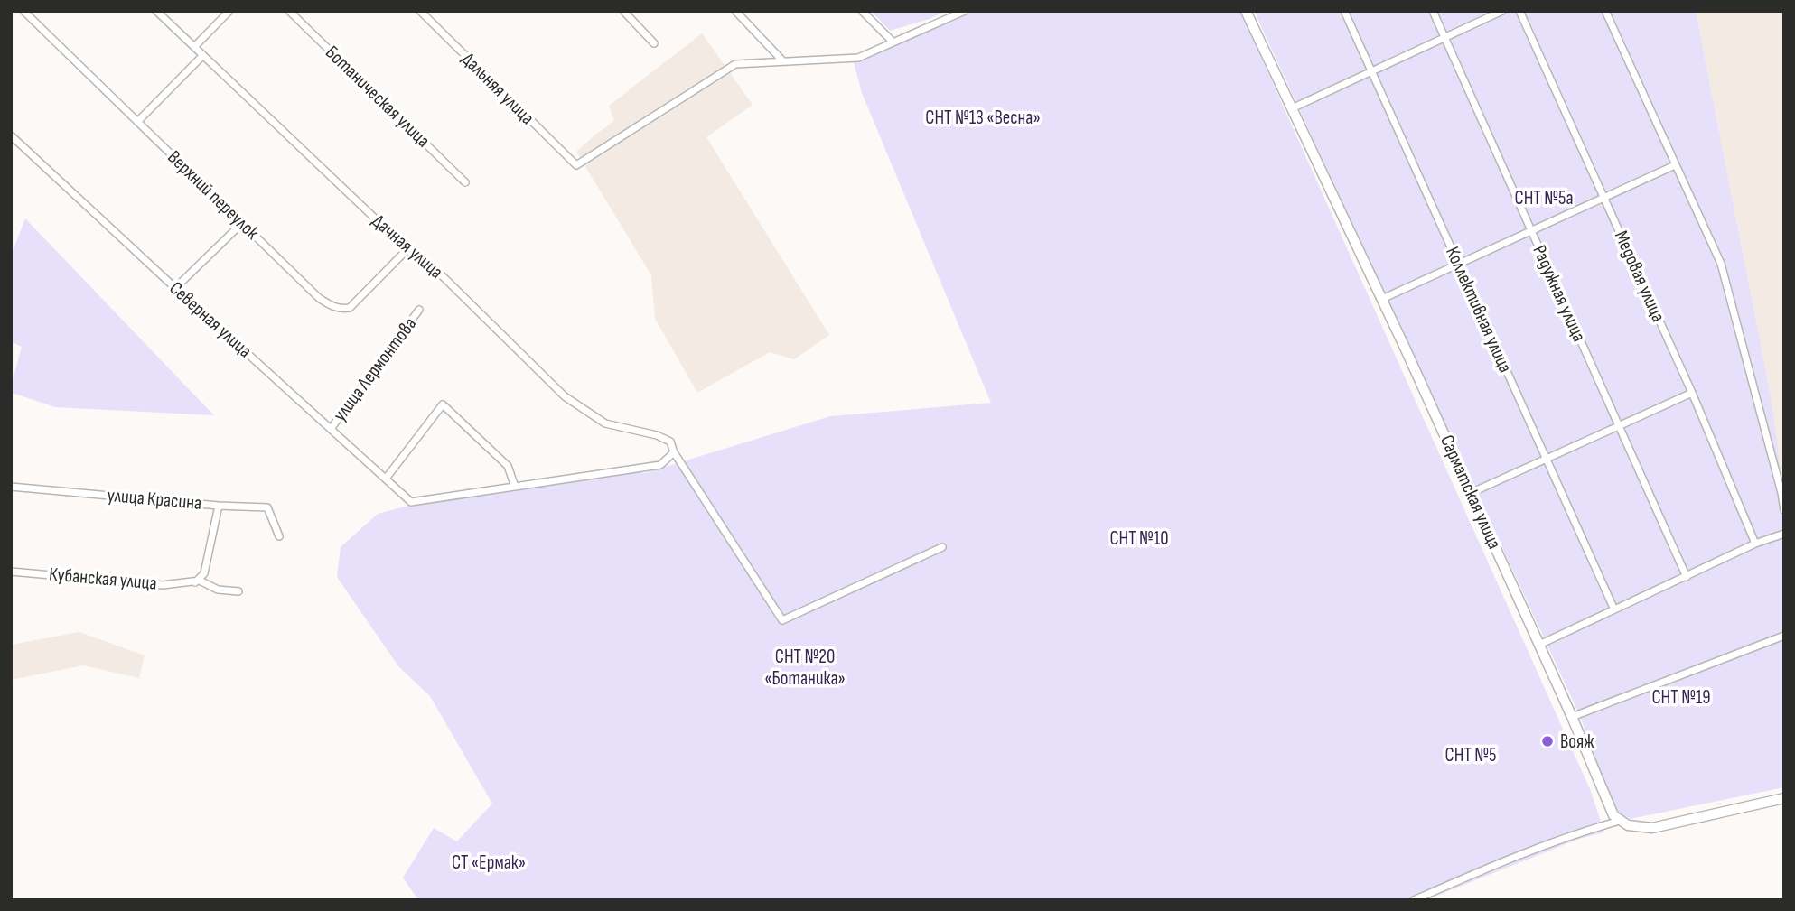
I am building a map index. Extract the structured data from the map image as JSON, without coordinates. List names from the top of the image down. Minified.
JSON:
{"streets":{"main road":["Сарматская улица"],"street":["Дальняя улица","Ботаническая улица","Верхний переулок","Дачная улица","Медовая улица","Радужная улица","Коллективная улица","Северная улица","улица Лермонтова","улица Красина","Кубанская улица"]},"crossings":[["Верхний переулок","Дачная улица"],["Северная улица","улица Лермонтова"]],"parks":["СНТ №13 «Весна»","СНТ №5а","СНТ №10","СНТ №20 «Ботаника»","СНТ №19","СНТ №5","СТ «Ермак»"],"places":["Вояж"]}
